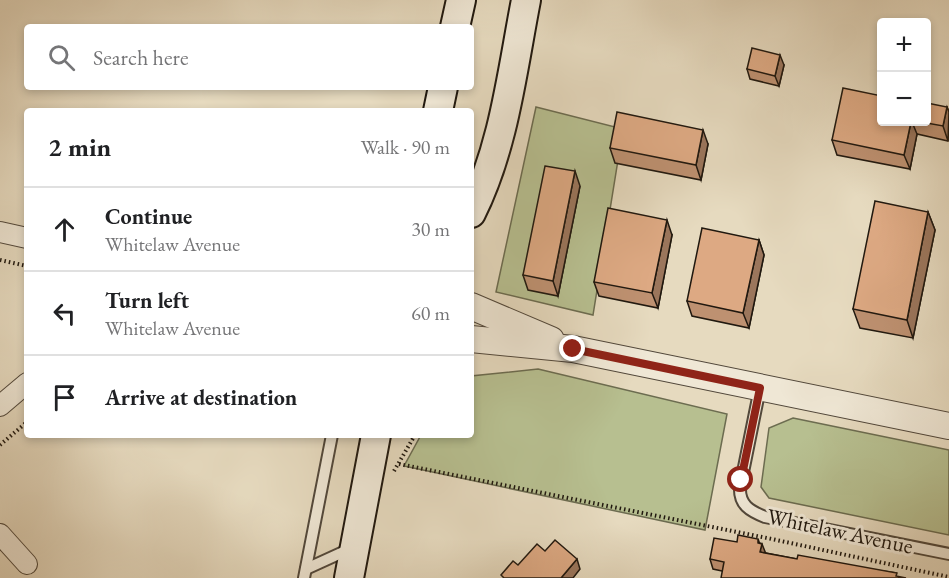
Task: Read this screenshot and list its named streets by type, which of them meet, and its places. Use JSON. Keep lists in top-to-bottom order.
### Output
{
  "streets": {
    "lane": ["Whitelaw Avenue"]
  },
  "page": {
    "map_buttons": ["+", "−"],
    "search": "Search here",
    "heading": ["2 min", "Walk · 90 m"],
    "list": [
      ["Continue", "Whitelaw Avenue", "30 m"],
      ["Turn left", "Whitelaw Avenue", "60 m"],
      "Arrive at destination"
    ]
  }
}
